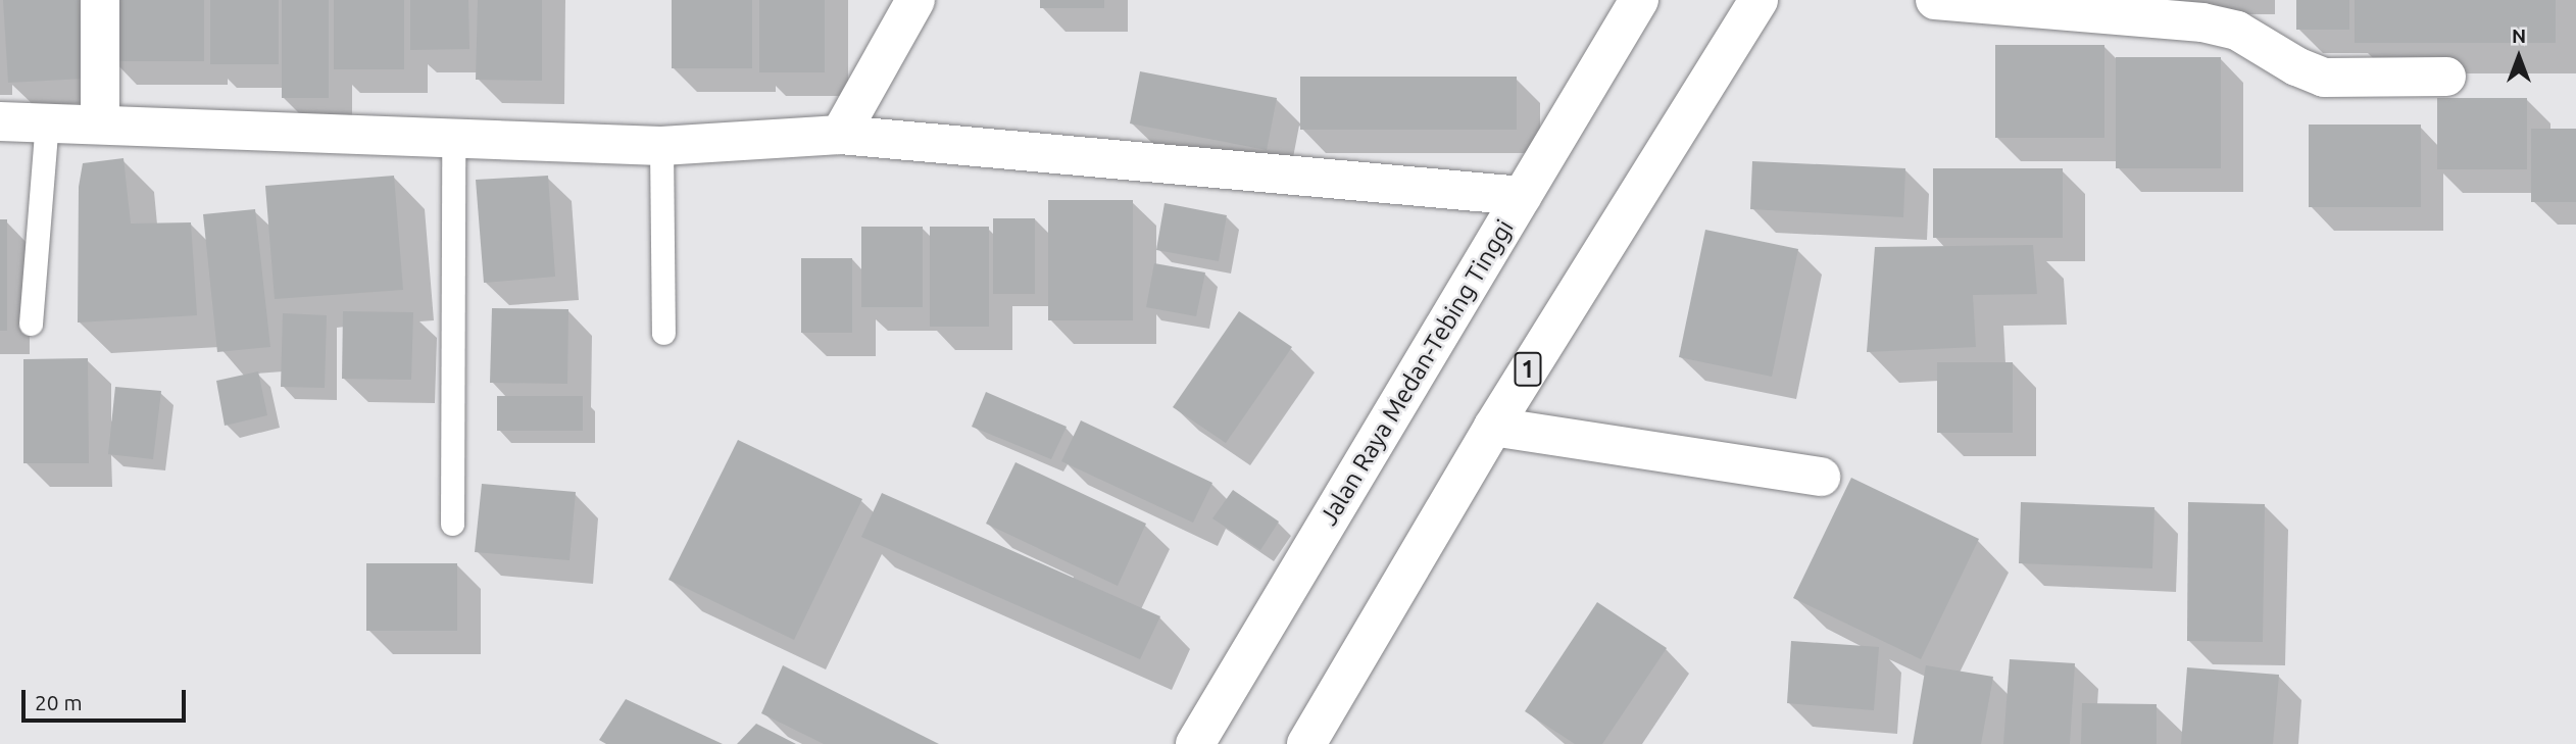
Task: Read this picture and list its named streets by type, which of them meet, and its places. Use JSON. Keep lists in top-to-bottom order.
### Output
{
  "streets": {
    "main road": ["1", "Jalan Raya Medan-Tebing Tinggi"]
  },
  "scale_bar": "20 m",
  "north": "top"
}
